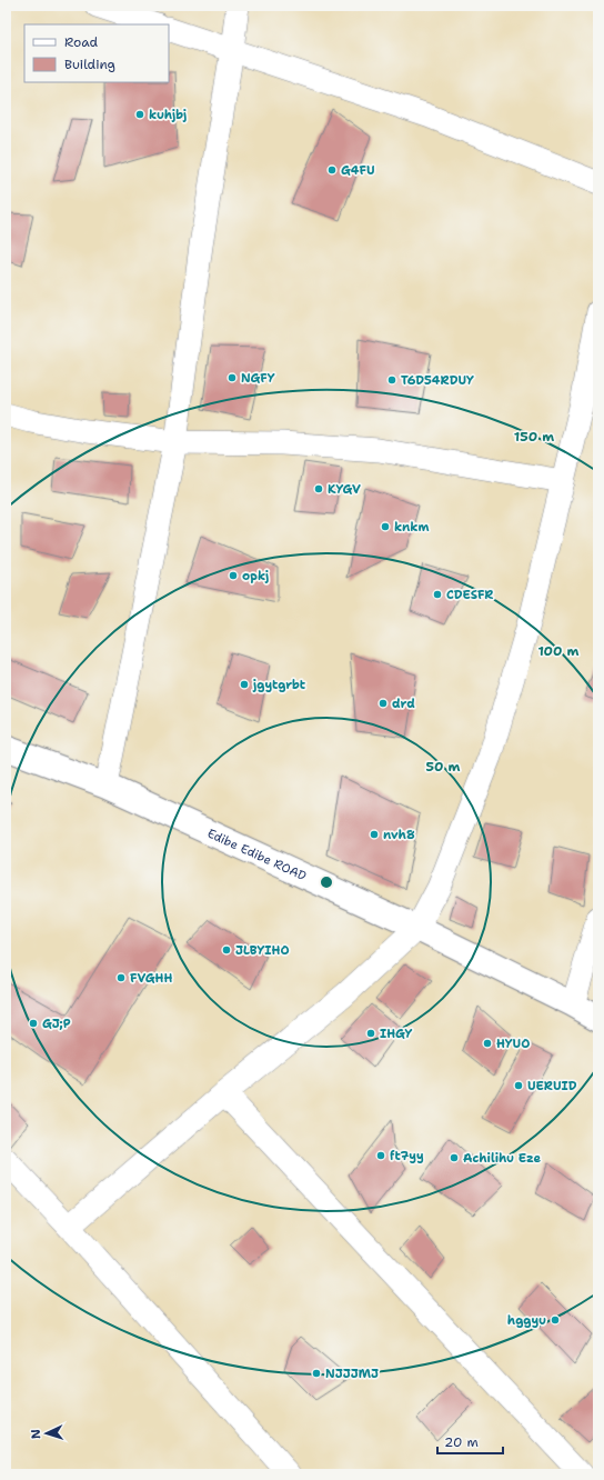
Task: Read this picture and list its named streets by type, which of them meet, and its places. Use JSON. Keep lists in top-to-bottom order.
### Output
{
  "streets": {
    "main road": ["Edibe Edibe ROAD"]
  },
  "places": [
    "kuhjbj",
    "G4FU",
    "NGFY",
    "T6D54RDUY",
    "KYGV",
    "knkm",
    "opkj",
    "CDESFR",
    "jgytgrbt",
    "drd",
    "nvh8",
    "JLBYIHO",
    "FVGHH",
    "GJ;P",
    "IHGY",
    "HYUO",
    "UERUID",
    "ft7yy",
    "Achilihu Eze",
    "hggyu",
    "NJJJMJ"
  ],
  "legend": ["Road", "Building"],
  "scale_bar": "20 m",
  "north": "left",
  "rings": ["150 m", "100 m", "50 m"]
}
